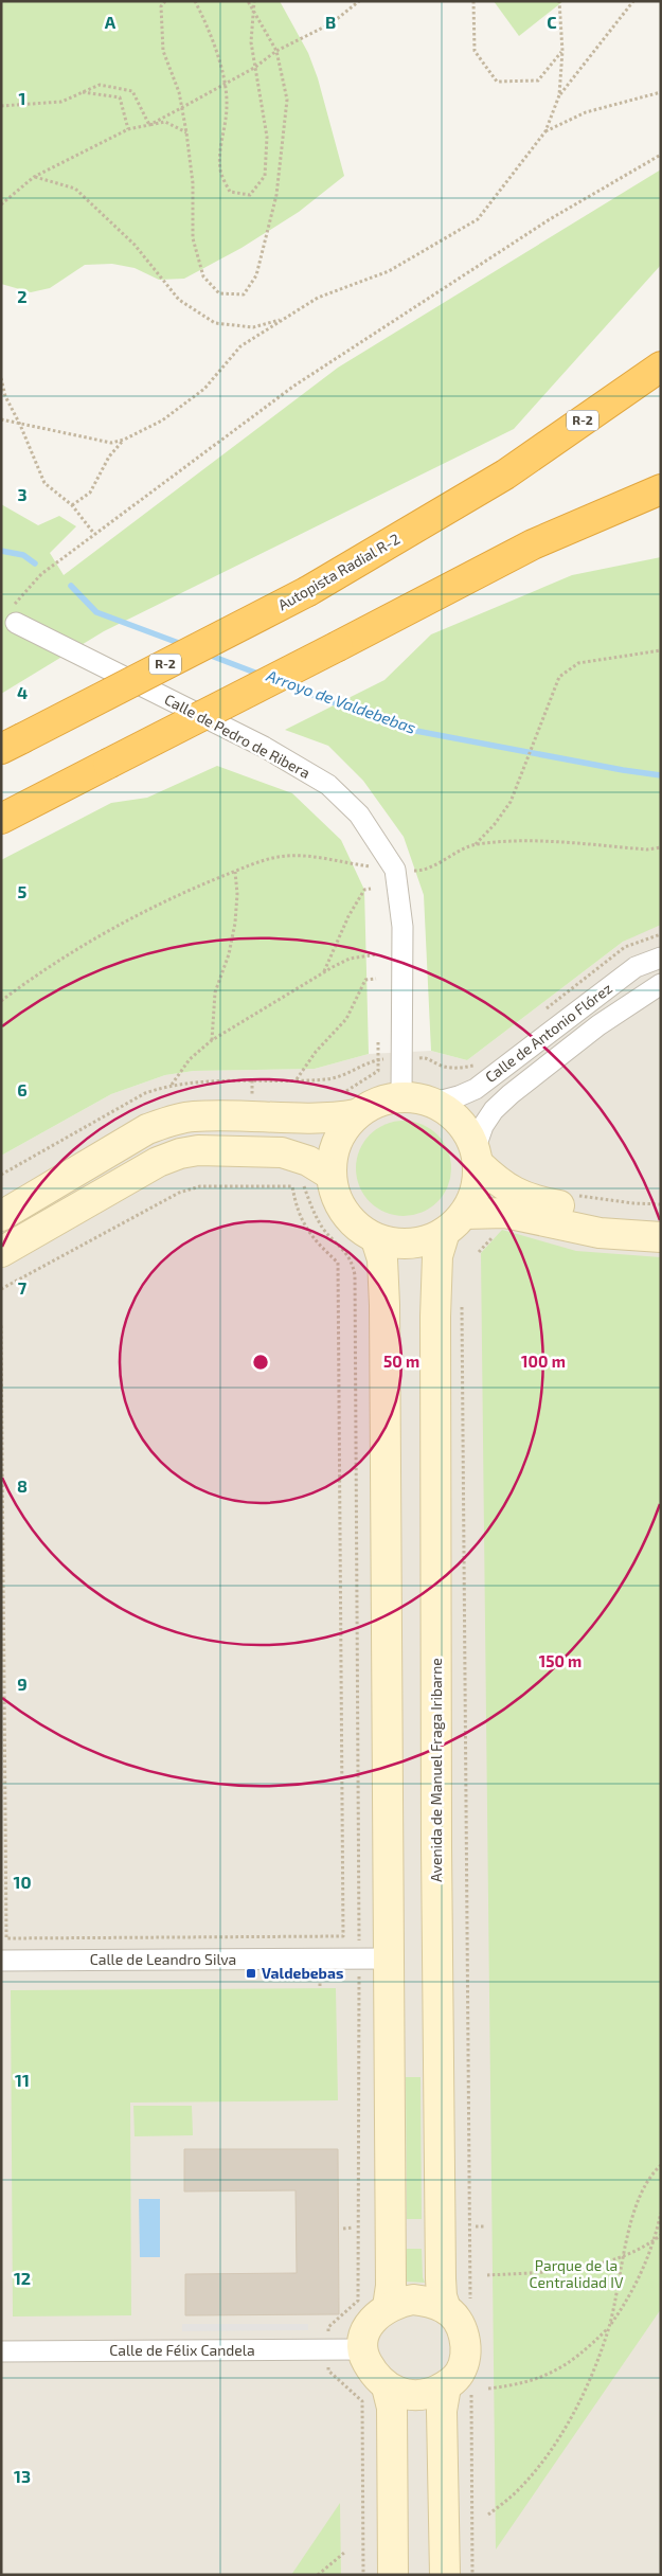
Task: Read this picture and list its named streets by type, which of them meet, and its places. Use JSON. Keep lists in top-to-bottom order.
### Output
{
  "streets": {
    "highway": ["R-2", "Autopista Radial R-2"],
    "street": [
      "Calle de Pedro de Ribera",
      "Calle de Antonio Flórez",
      "Avenida de Manuel Fraga Iribarne",
      "Calle de Leandro Silva",
      "Calle de Félix Candela"
    ]
  },
  "crossings": [
    ["Calle de Pedro de Ribera", "Calle de Antonio Flórez"],
    ["Calle de Pedro de Ribera", "Avenida de Manuel Fraga Iribarne"],
    ["Calle de Antonio Flórez", "Avenida de Manuel Fraga Iribarne"],
    ["Avenida de Manuel Fraga Iribarne", "Calle de Félix Candela"]
  ],
  "water": ["Arroyo de Valdebebas"],
  "parks": ["Parque de la Centralidad IV"],
  "places": {
    "transit": ["Valdebebas"]
  },
  "grid": {
    "columns": ["A", "B", "C"],
    "rows": [
      "1",
      "2",
      "3",
      "4",
      "5",
      "6",
      "7",
      "8",
      "9",
      "10",
      "11",
      "12",
      "13"
    ]
  },
  "rings": ["50 m", "100 m", "150 m"]
}
